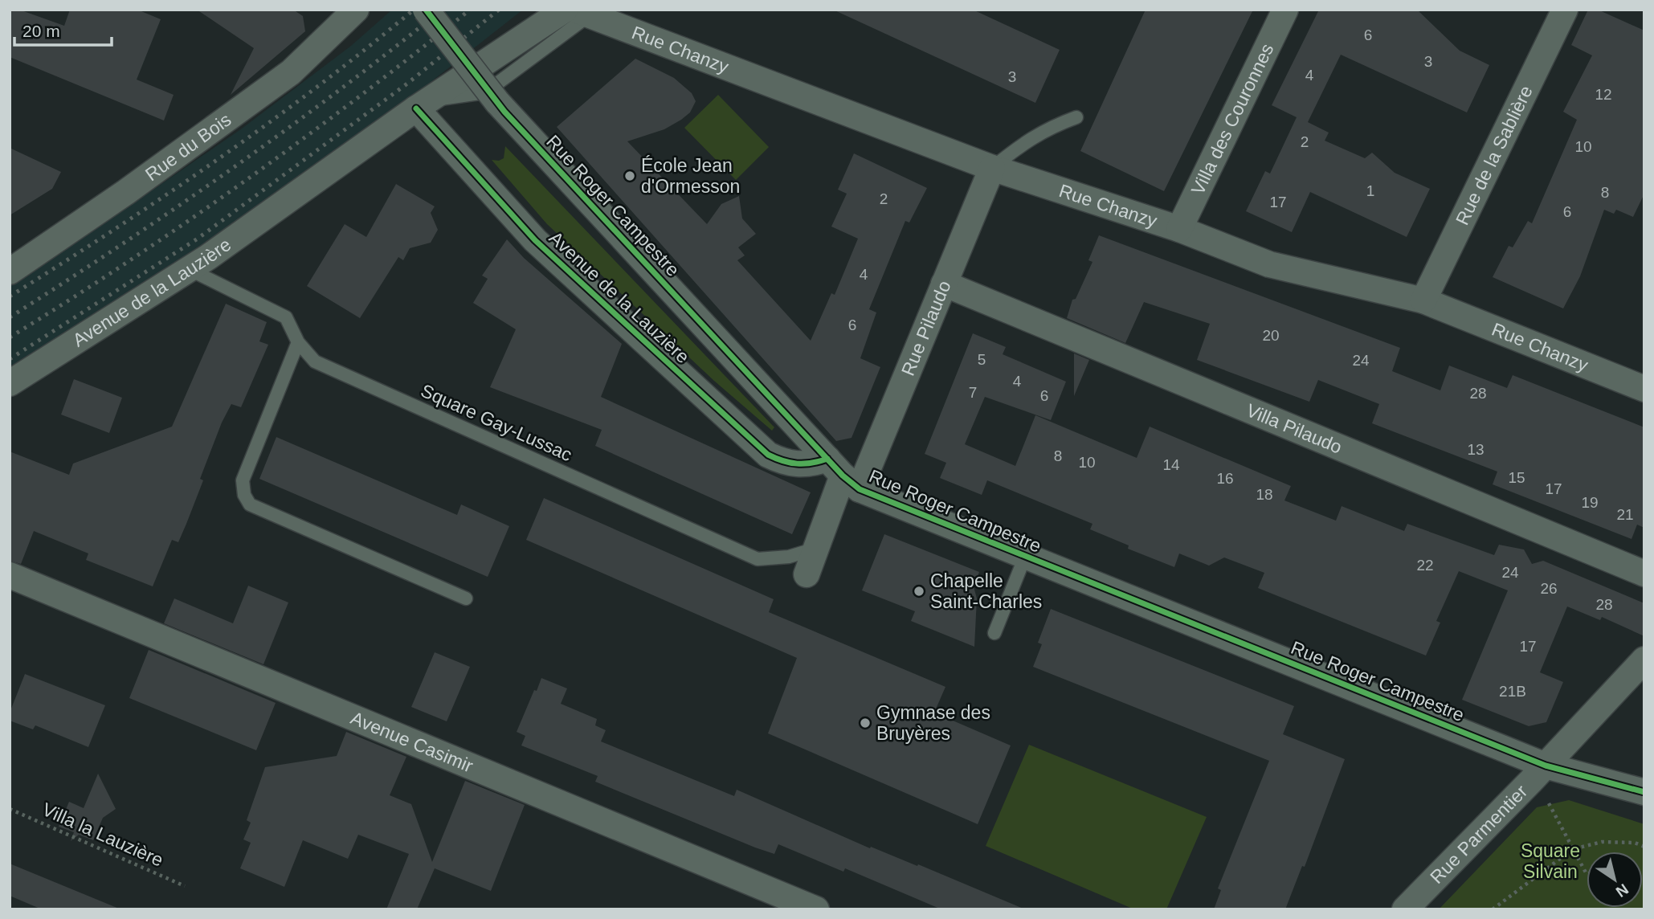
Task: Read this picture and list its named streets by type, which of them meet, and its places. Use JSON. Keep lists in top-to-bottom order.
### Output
{
  "streets": {
    "street": [
      "Rue Chanzy",
      "Villa des Couronnes",
      "Rue du Bois",
      "Rue de la Sablière",
      "Rue Roger Campestre",
      "Avenue de la Lauzière",
      "Rue Pilaudo",
      "Villa Pilaudo",
      "Avenue Casimir",
      "Rue Parmentier"
    ],
    "lane": ["Square Gay-Lussac"],
    "path": ["Villa la Lauzière"]
  },
  "crossings": [
    ["Rue Chanzy", "Villa des Couronnes"],
    ["Rue Chanzy", "Rue de la Sablière"],
    ["Rue Chanzy", "Rue Pilaudo"],
    ["Rue Roger Campestre", "Avenue de la Lauzière"],
    ["Rue Roger Campestre", "Rue Pilaudo"],
    ["Rue Roger Campestre", "Rue Parmentier"],
    ["Avenue de la Lauzière", "Rue Pilaudo"],
    ["Avenue de la Lauzière", "Square Gay-Lussac"],
    ["Rue Pilaudo", "Square Gay-Lussac"],
    ["Rue Pilaudo", "Villa Pilaudo"]
  ],
  "parks": ["Square Silvain"],
  "places": ["École Jean d'Ormesson", "Chapelle Saint-Charles", "Gymnase des Bruyères"],
  "house_numbers": [
    "6",
    "3",
    "4",
    "3",
    "12",
    "2",
    "10",
    "1",
    "8",
    "2",
    "17",
    "6",
    "4",
    "6",
    "20",
    "5",
    "24",
    "4",
    "7",
    "28",
    "6",
    "13",
    "8",
    "10",
    "14",
    "15",
    "16",
    "17",
    "18",
    "19",
    "21",
    "22",
    "24",
    "26",
    "28",
    "17",
    "21B"
  ],
  "scale_bar": "20 m",
  "north": "bottom right"
}
